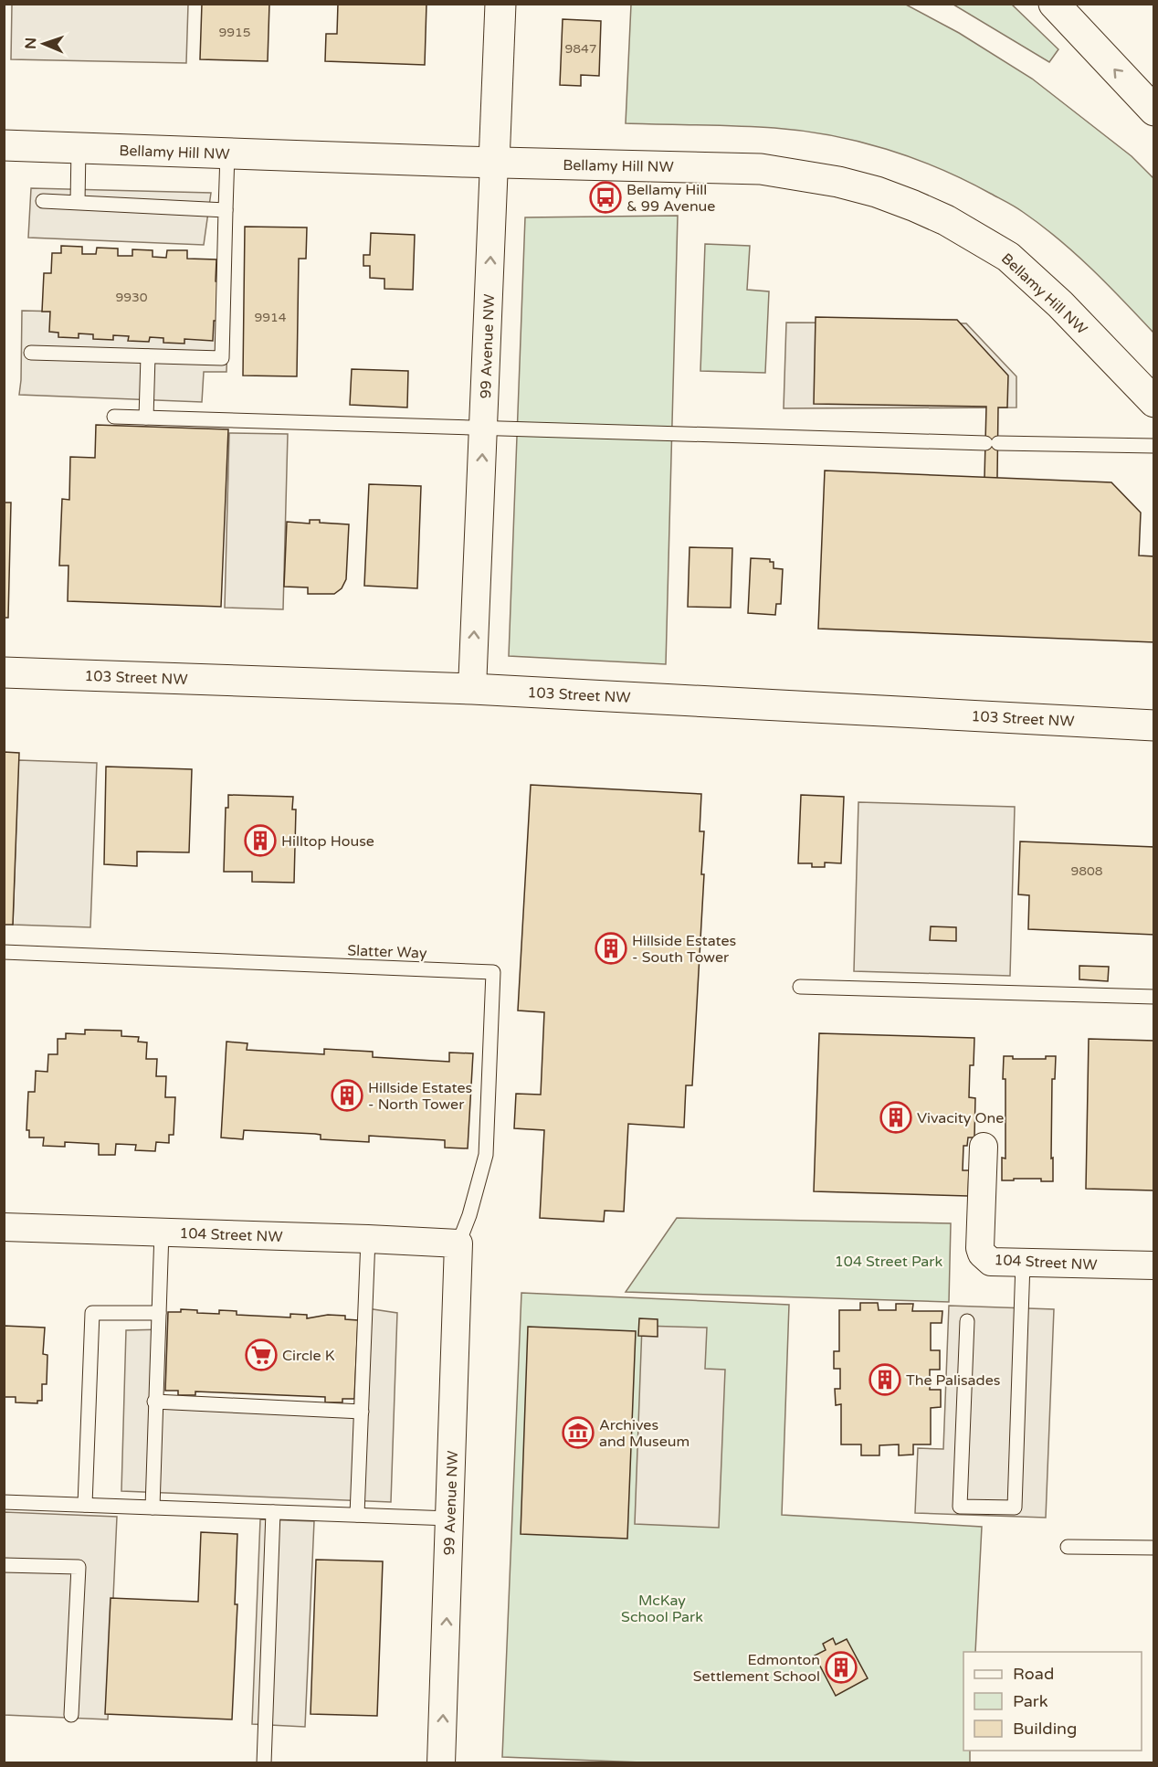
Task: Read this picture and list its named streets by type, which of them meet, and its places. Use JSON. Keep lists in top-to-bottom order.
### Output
{
  "streets": {
    "street": [
      "Bellamy Hill NW",
      "99 Avenue NW",
      "103 Street NW",
      "104 Street NW"
    ],
    "lane": ["Slatter Way"]
  },
  "crossings": [
    ["Bellamy Hill NW", "99 Avenue NW"],
    ["99 Avenue NW", "103 Street NW"],
    ["99 Avenue NW", "Slatter Way"],
    ["99 Avenue NW", "104 Street NW"],
    ["Slatter Way", "104 Street NW"]
  ],
  "one_way": ["99 Avenue NW"],
  "parks": ["104 Street Park", "McKay School Park"],
  "places": {
    "bus stop": ["Bellamy Hill & 99 Avenue"],
    "building": [
      "Hilltop House",
      "Hillside Estates - South Tower",
      "Hillside Estates - North Tower",
      "Vivacity One",
      "The Palisades",
      "Edmonton Settlement School"
    ],
    "supermarket": ["Circle K"],
    "museum": ["Archives and Museum"]
  },
  "house_numbers": [
    "9915",
    "9847",
    "9930",
    "9914",
    "9808"
  ],
  "legend": ["Road", "Park", "Building"],
  "north": "left"
}
